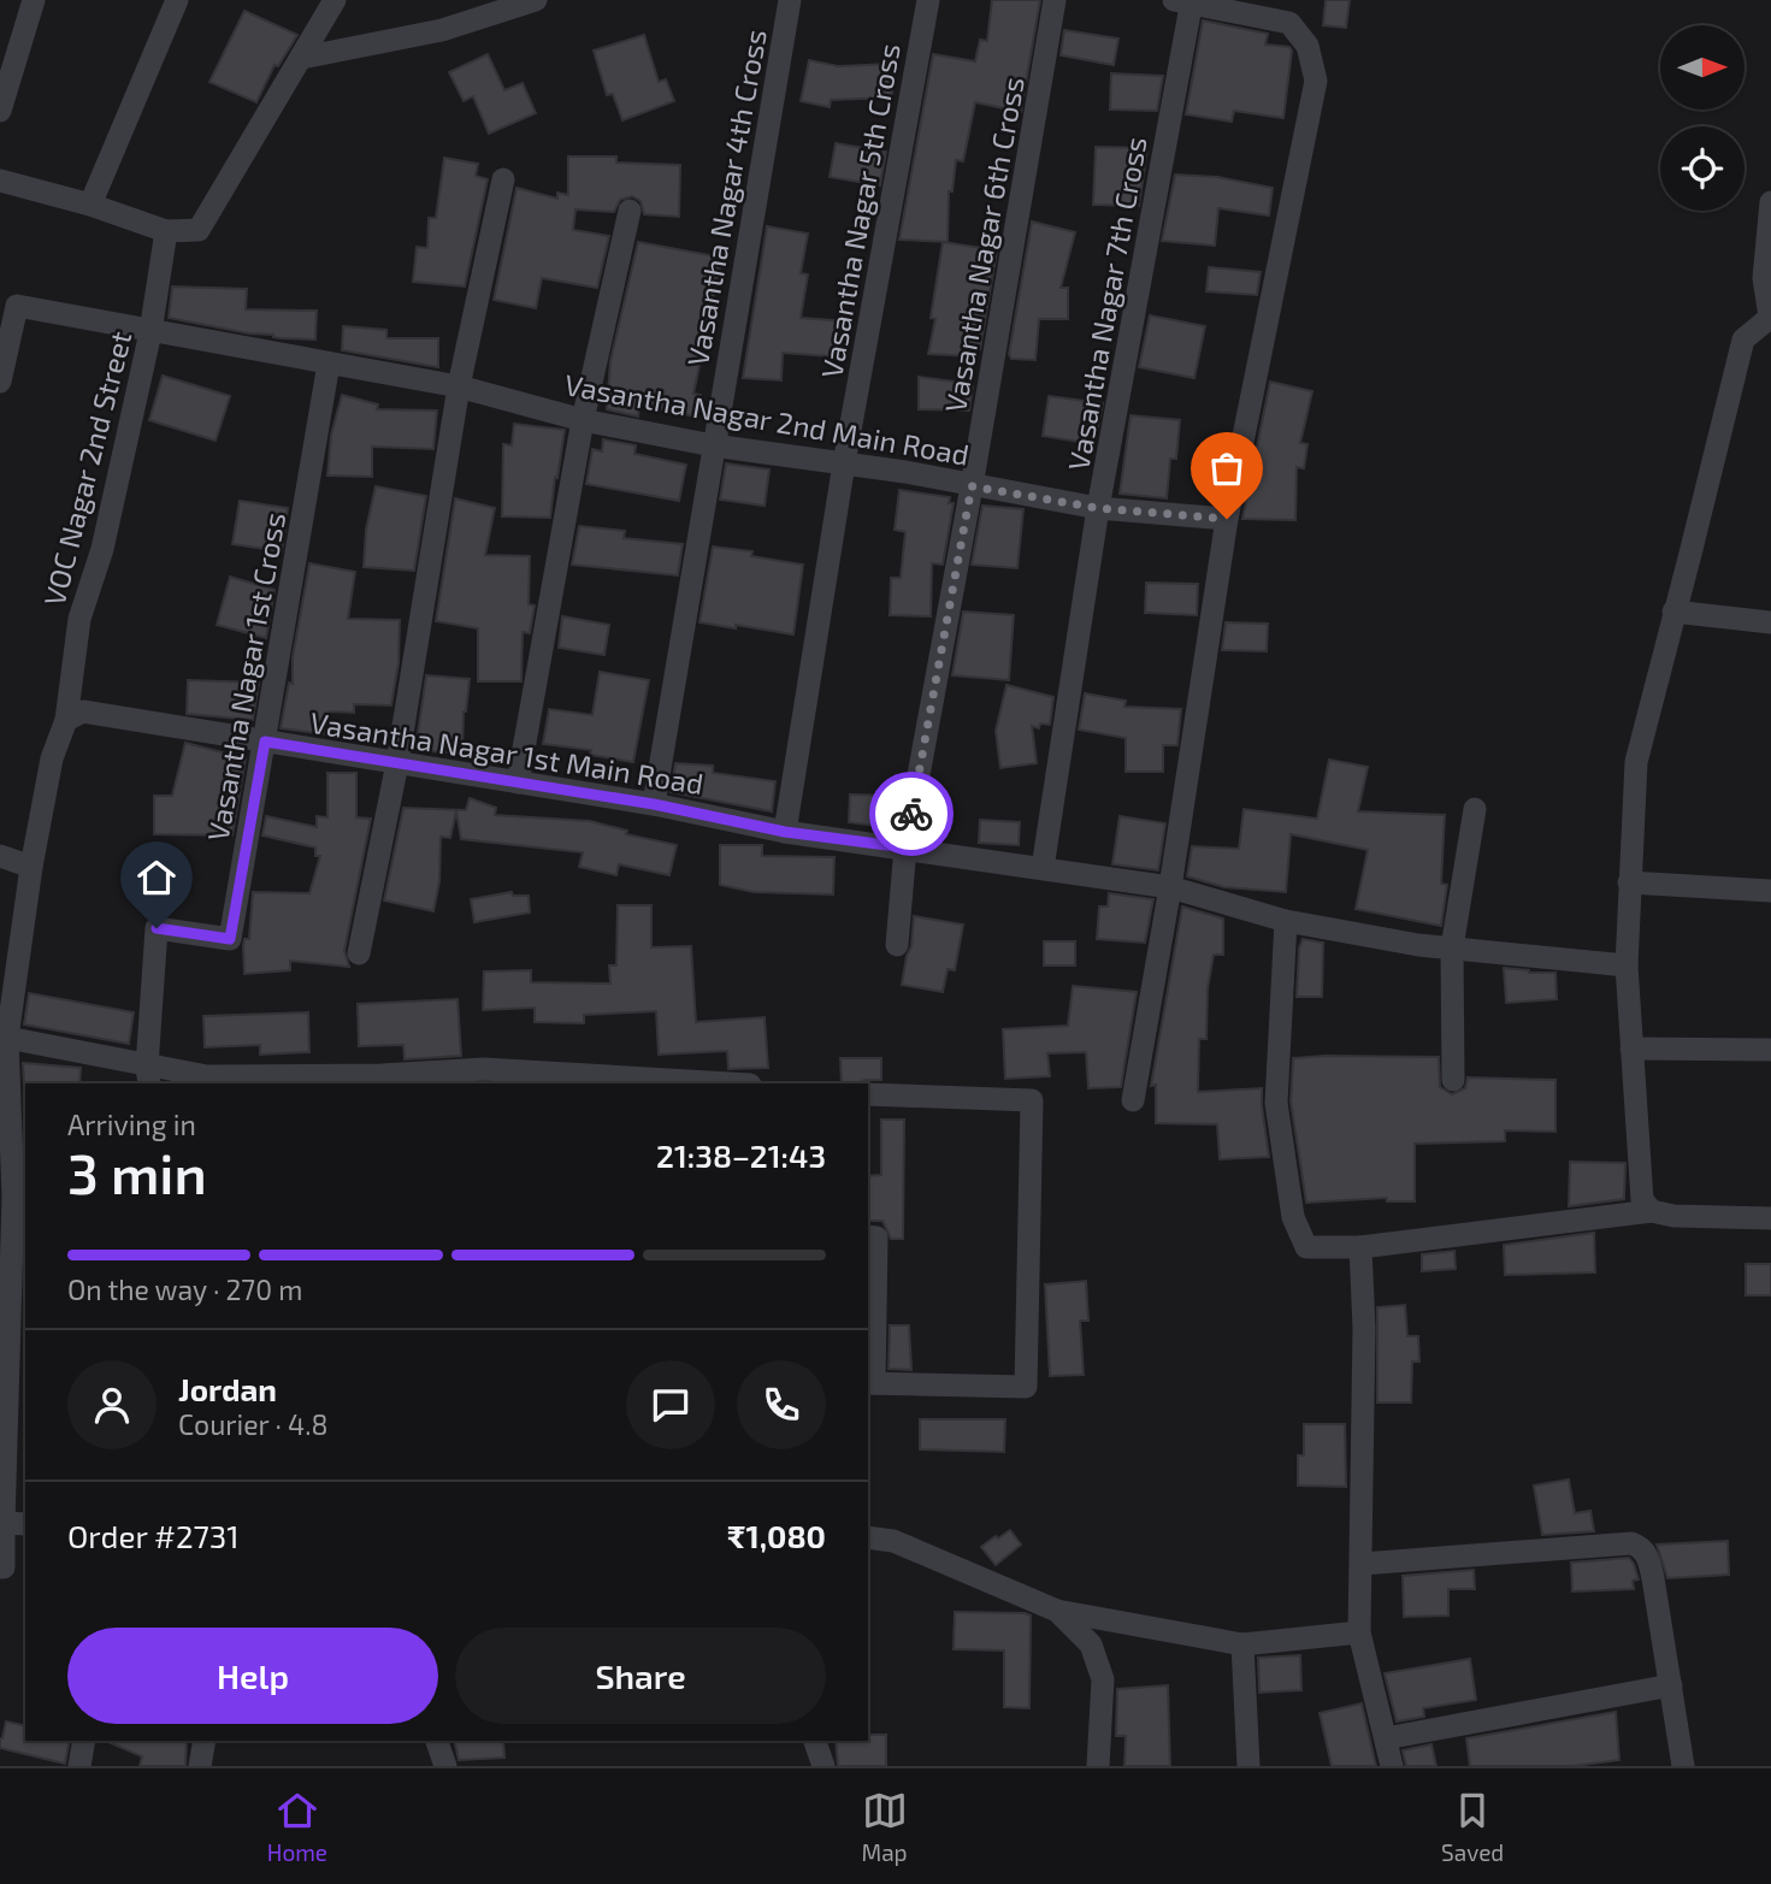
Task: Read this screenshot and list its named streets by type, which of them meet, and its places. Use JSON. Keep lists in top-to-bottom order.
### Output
{
  "streets": {
    "street": [
      "Vasantha Nagar 4th Cross",
      "Vasantha Nagar 5th Cross",
      "Vasantha Nagar 6th Cross",
      "Vasantha Nagar 7th Cross",
      "Vasantha Nagar 2nd Main Road",
      "VOC Nagar 2nd Street",
      "Vasantha Nagar 1st Cross",
      "Vasantha Nagar 1st Main Road"
    ]
  },
  "crossings": [
    ["Vasantha Nagar 4th Cross", "Vasantha Nagar 2nd Main Road"],
    ["Vasantha Nagar 4th Cross", "Vasantha Nagar 1st Main Road"],
    ["Vasantha Nagar 5th Cross", "Vasantha Nagar 2nd Main Road"],
    ["Vasantha Nagar 5th Cross", "Vasantha Nagar 1st Main Road"],
    ["Vasantha Nagar 6th Cross", "Vasantha Nagar 2nd Main Road"],
    ["Vasantha Nagar 6th Cross", "Vasantha Nagar 1st Main Road"],
    ["Vasantha Nagar 7th Cross", "Vasantha Nagar 2nd Main Road"],
    ["Vasantha Nagar 7th Cross", "Vasantha Nagar 1st Main Road"],
    ["Vasantha Nagar 2nd Main Road", "VOC Nagar 2nd Street"],
    ["Vasantha Nagar 2nd Main Road", "Vasantha Nagar 1st Cross"],
    ["VOC Nagar 2nd Street", "Vasantha Nagar 1st Main Road"],
    ["Vasantha Nagar 1st Cross", "Vasantha Nagar 1st Main Road"]
  ],
  "north": "right",
  "page": {
    "heading": ["3 min", "Arriving in", "21:38–21:43"],
    "panel": [
      "Jordan",
      "Courier · 4.8",
      "Order #2731",
      "₹1,080"
    ],
    "bar": "On the way · 270 m",
    "buttons": ["Help", "Share"],
    "tabs": ["Home", "Map", "Saved"]
  }
}
